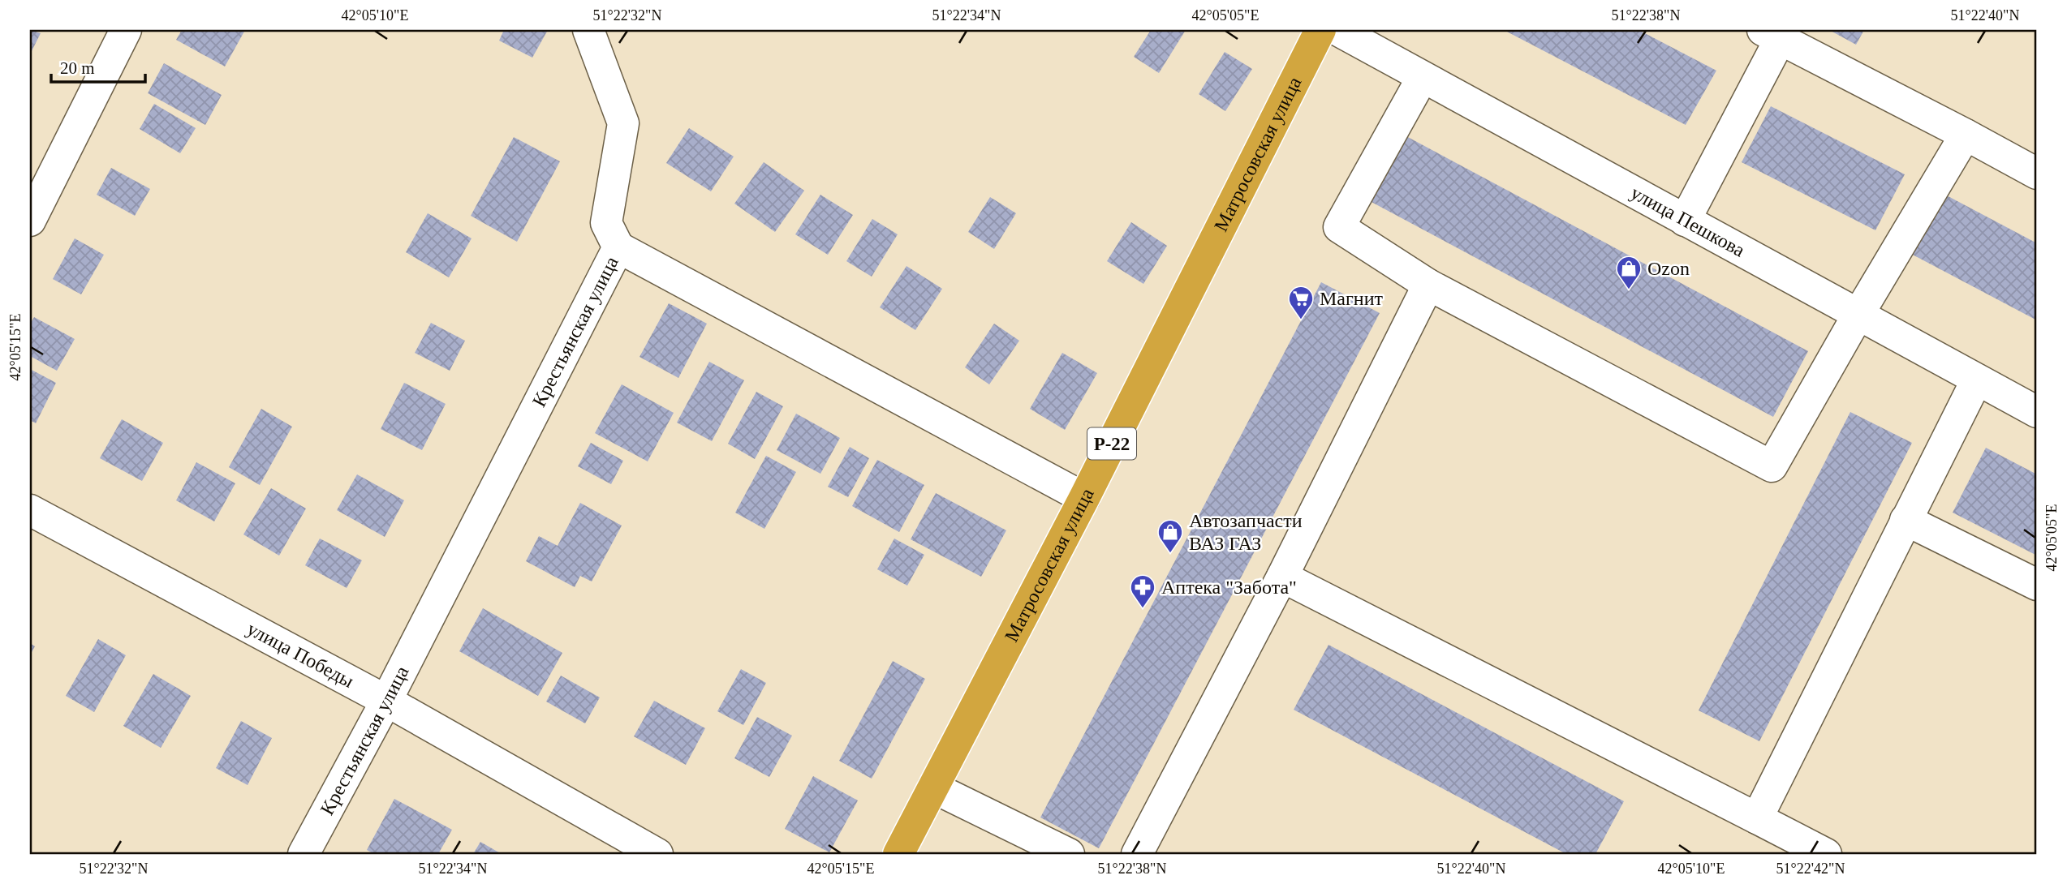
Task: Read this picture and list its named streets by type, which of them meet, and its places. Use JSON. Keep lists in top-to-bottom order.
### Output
{
  "streets": {
    "highway": ["Матросовская улица", "Р-22"],
    "street": ["улица Пешкова", "Крестьянская улица", "улица Победы"]
  },
  "crossings": [
    ["Матросовская улица", "Крестьянская улица"],
    ["Крестьянская улица", "улица Победы"]
  ],
  "places": {
    "shop": ["Ozon", "Автозапчасти ВАЗ ГАЗ"],
    "supermarket": ["Магнит"],
    "pharmacy": ["Аптека \"Забота\""]
  },
  "scale_bar": "20 m",
  "coordinates": [
    "42°05'10\"E",
    "51°22'32\"N",
    "51°22'34\"N",
    "42°05'05\"E",
    "51°22'38\"N",
    "51°22'40\"N",
    "42°05'15\"E",
    "51°22'42\"N"
  ]
}
